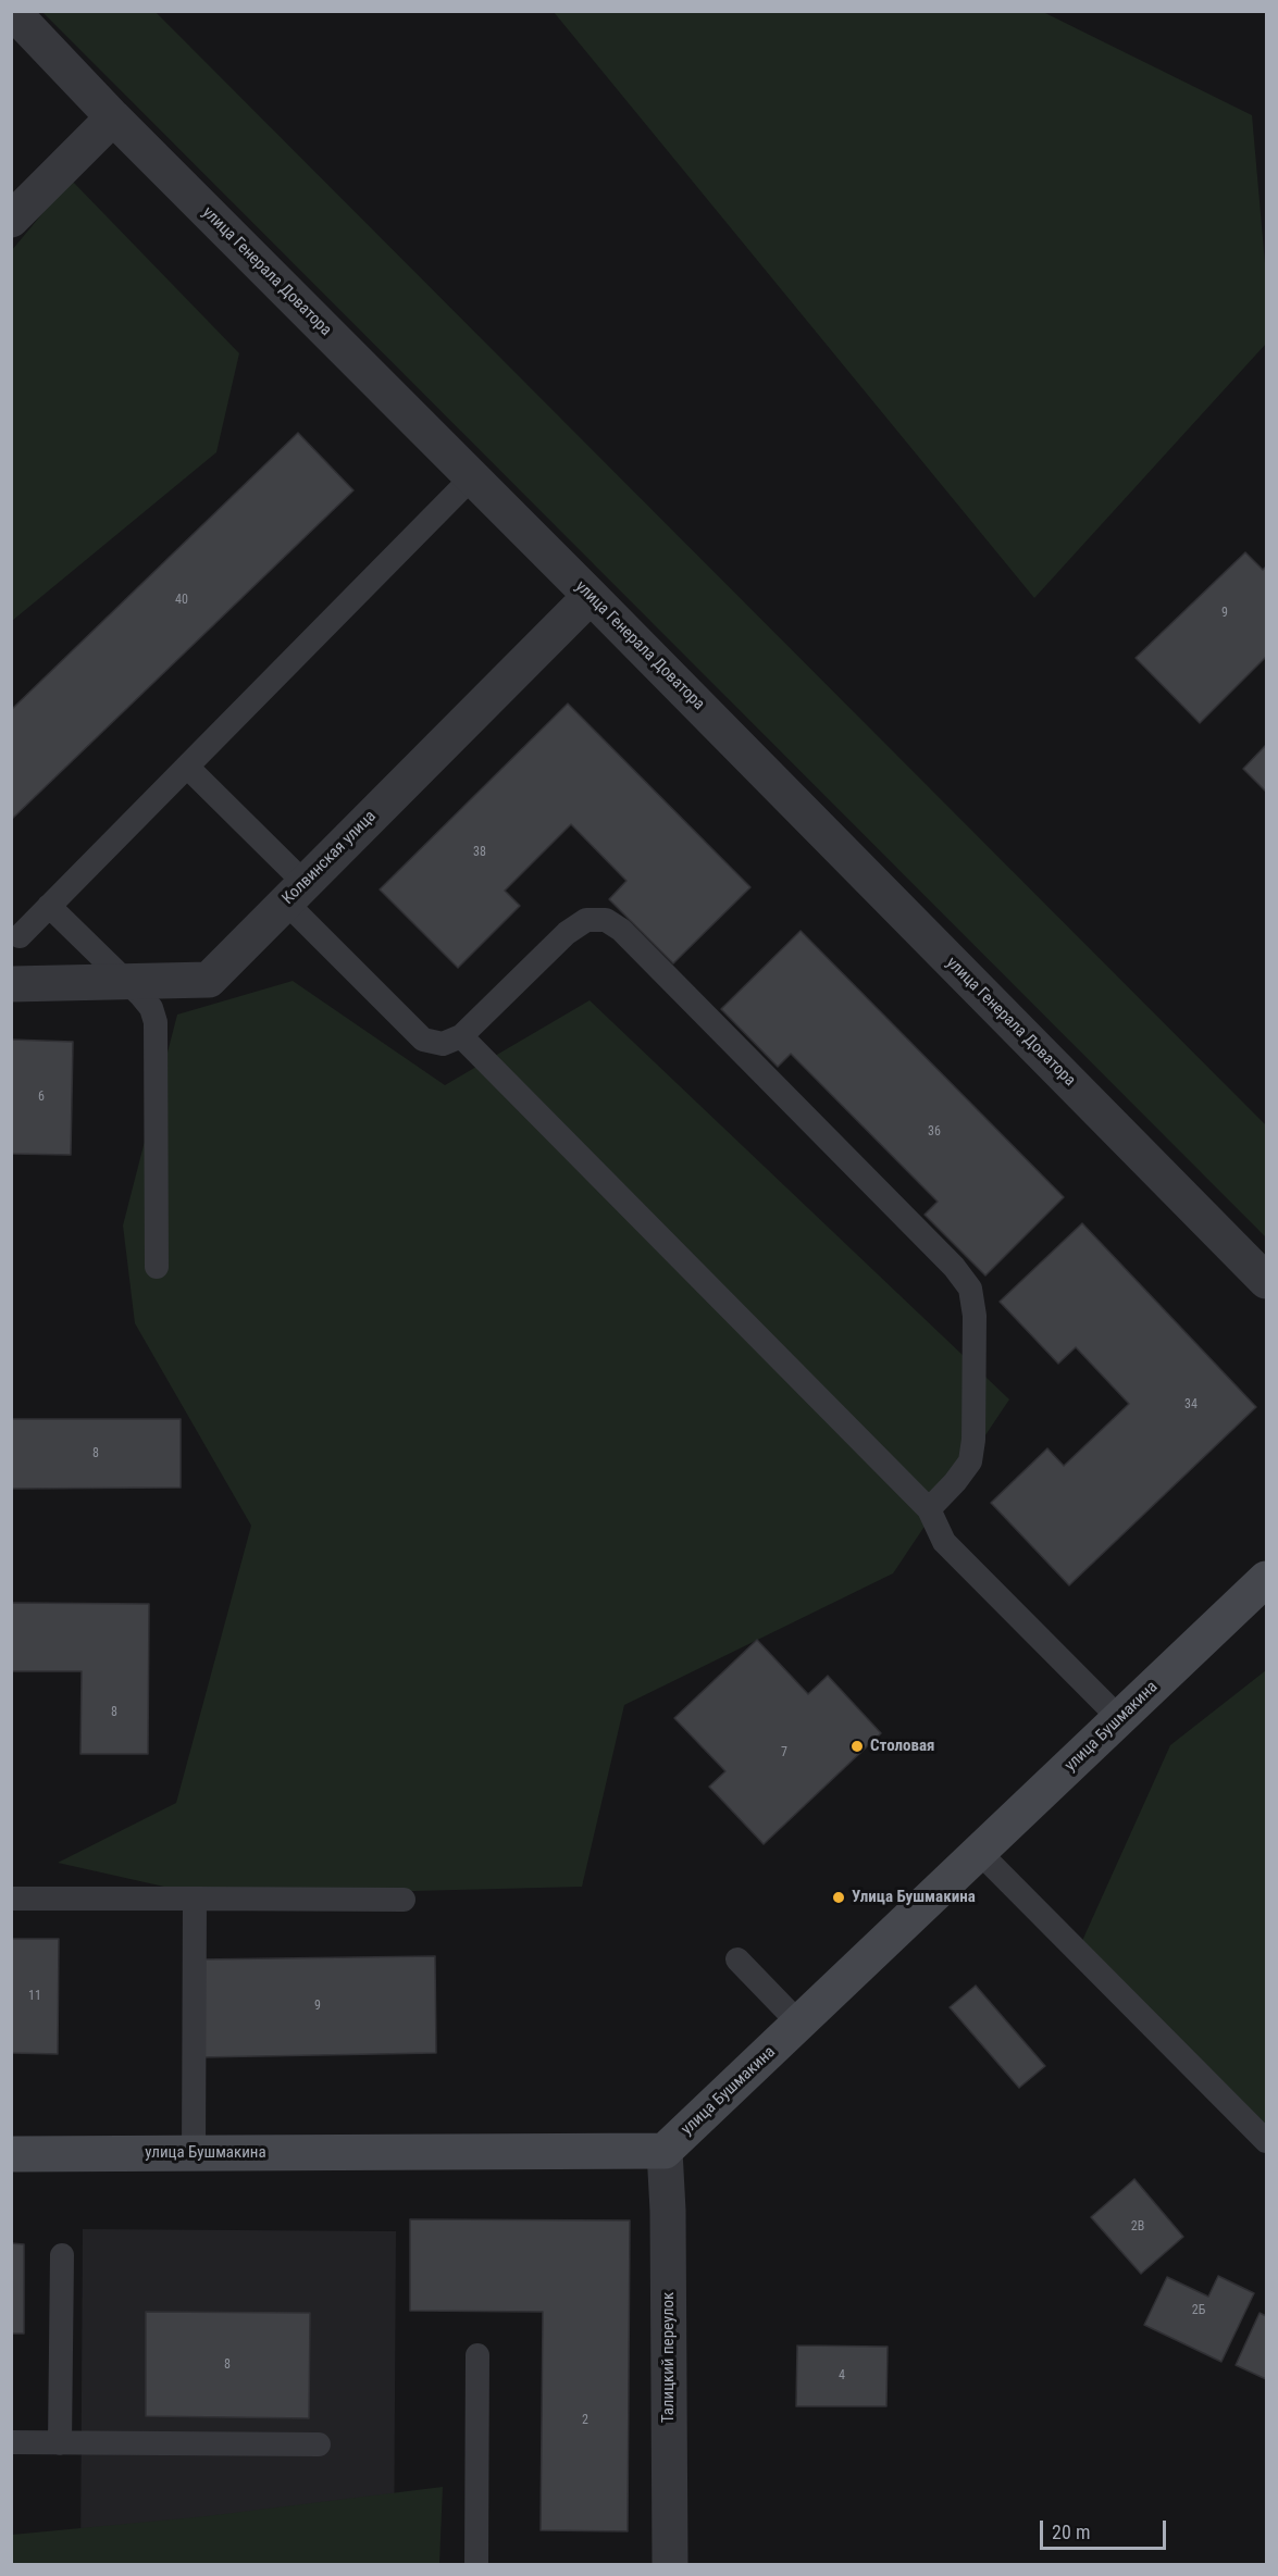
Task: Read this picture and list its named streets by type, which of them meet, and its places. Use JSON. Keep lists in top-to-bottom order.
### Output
{
  "streets": {
    "street": [
      "улица Генерала Доватора",
      "Колвинская улица",
      "улица Бушмакина",
      "Талицкий переулок"
    ]
  },
  "crossings": [
    ["улица Генерала Доватора", "Колвинская улица"],
    ["улица Бушмакина", "Талицкий переулок"]
  ],
  "places": ["Столовая", "Улица Бушмакина"],
  "house_numbers": [
    "40",
    "9",
    "38",
    "6",
    "36",
    "34",
    "8",
    "8",
    "7",
    "11",
    "9",
    "2В",
    "2Б",
    "8",
    "4",
    "2"
  ],
  "scale_bar": "20 m"
}
